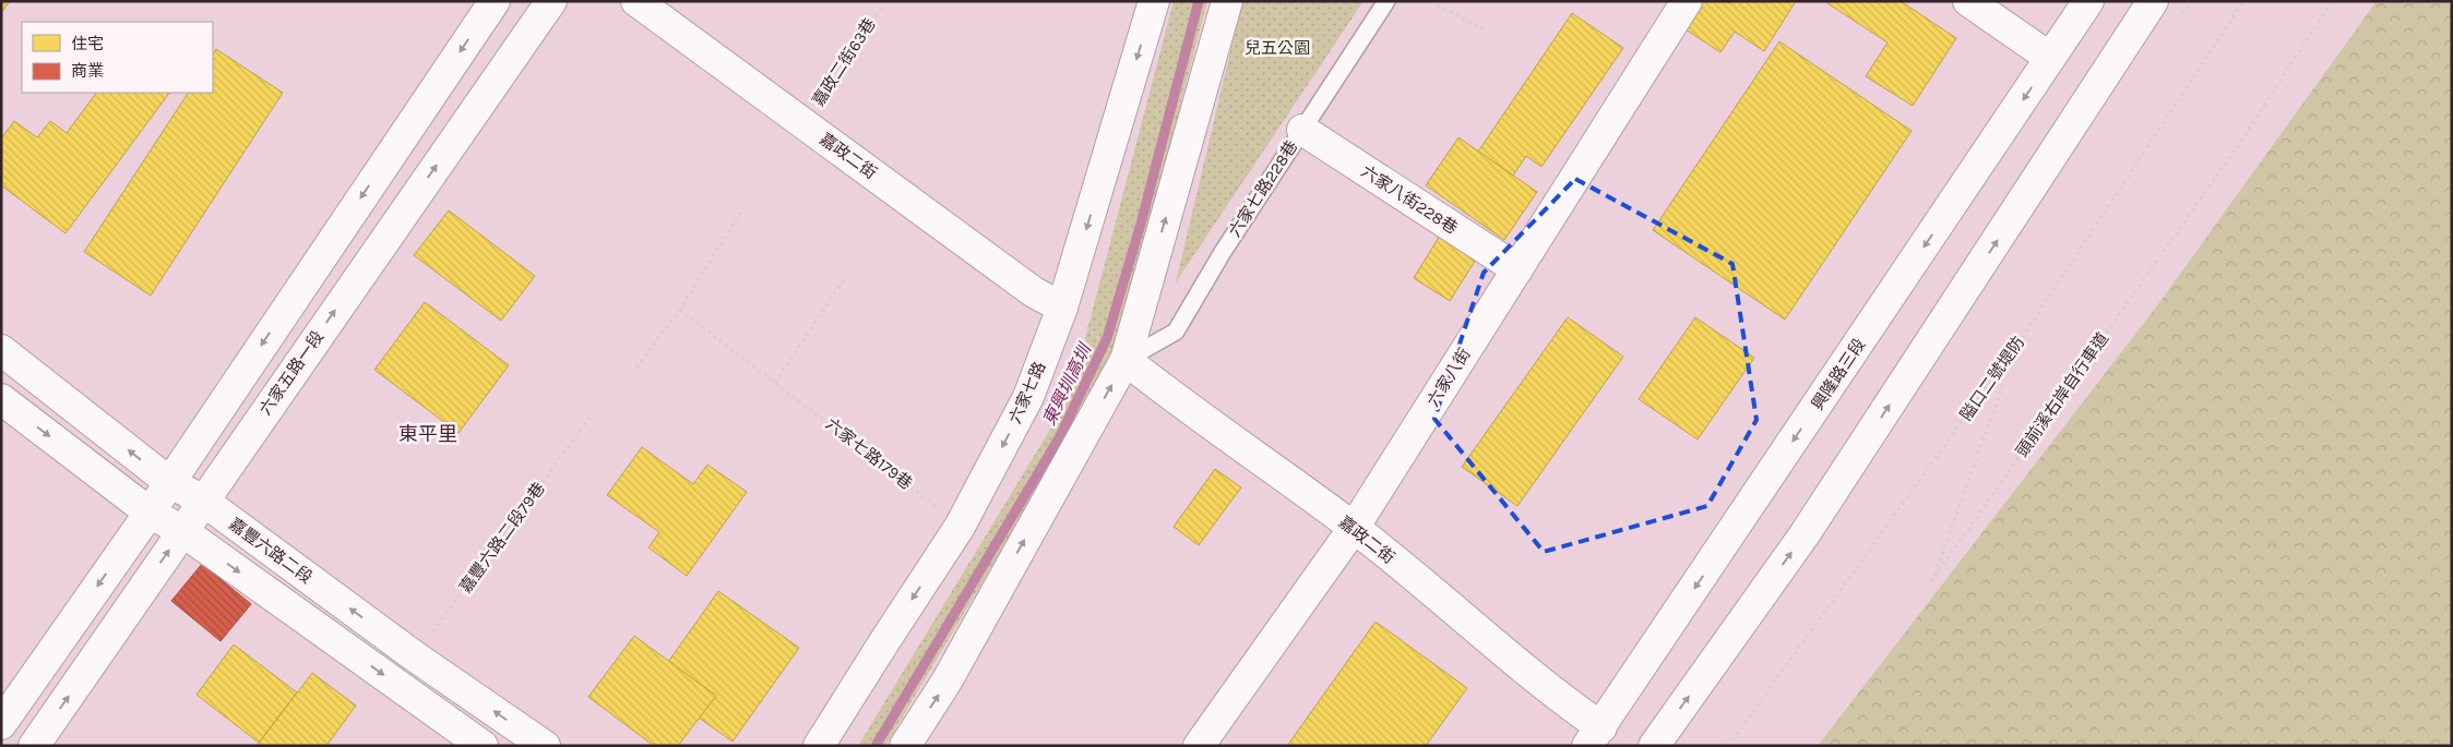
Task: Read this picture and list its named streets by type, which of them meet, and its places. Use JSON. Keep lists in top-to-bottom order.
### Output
{
  "streets": {
    "street": [
      "嘉政二街",
      "六家八街228巷",
      "六家五路一段",
      "興隆路三段",
      "六家八街",
      "六家七路",
      "嘉豐六路二段"
    ],
    "lane": ["六家七路228巷"],
    "path": [
      "嘉政二街63巷",
      "隘口二號堤防",
      "頭前溪右岸自行車道",
      "六家七路179巷",
      "嘉豐六路二段79巷"
    ]
  },
  "crossings": [
    ["嘉政二街63巷", "嘉政二街"],
    ["嘉政二街", "六家七路228巷"],
    ["嘉政二街", "興隆路三段"],
    ["嘉政二街", "六家八街"],
    ["嘉政二街", "六家七路"],
    ["六家七路228巷", "六家八街228巷"],
    ["六家八街228巷", "六家八街"],
    ["六家五路一段", "嘉豐六路二段"],
    ["隘口二號堤防", "頭前溪右岸自行車道"],
    ["六家七路", "六家七路179巷"],
    ["嘉豐六路二段79巷", "嘉豐六路二段"]
  ],
  "districts": ["東平里"],
  "water": ["東興圳高圳"],
  "parks": ["兒五公園"],
  "legend": ["住宅", "商業"]
}
